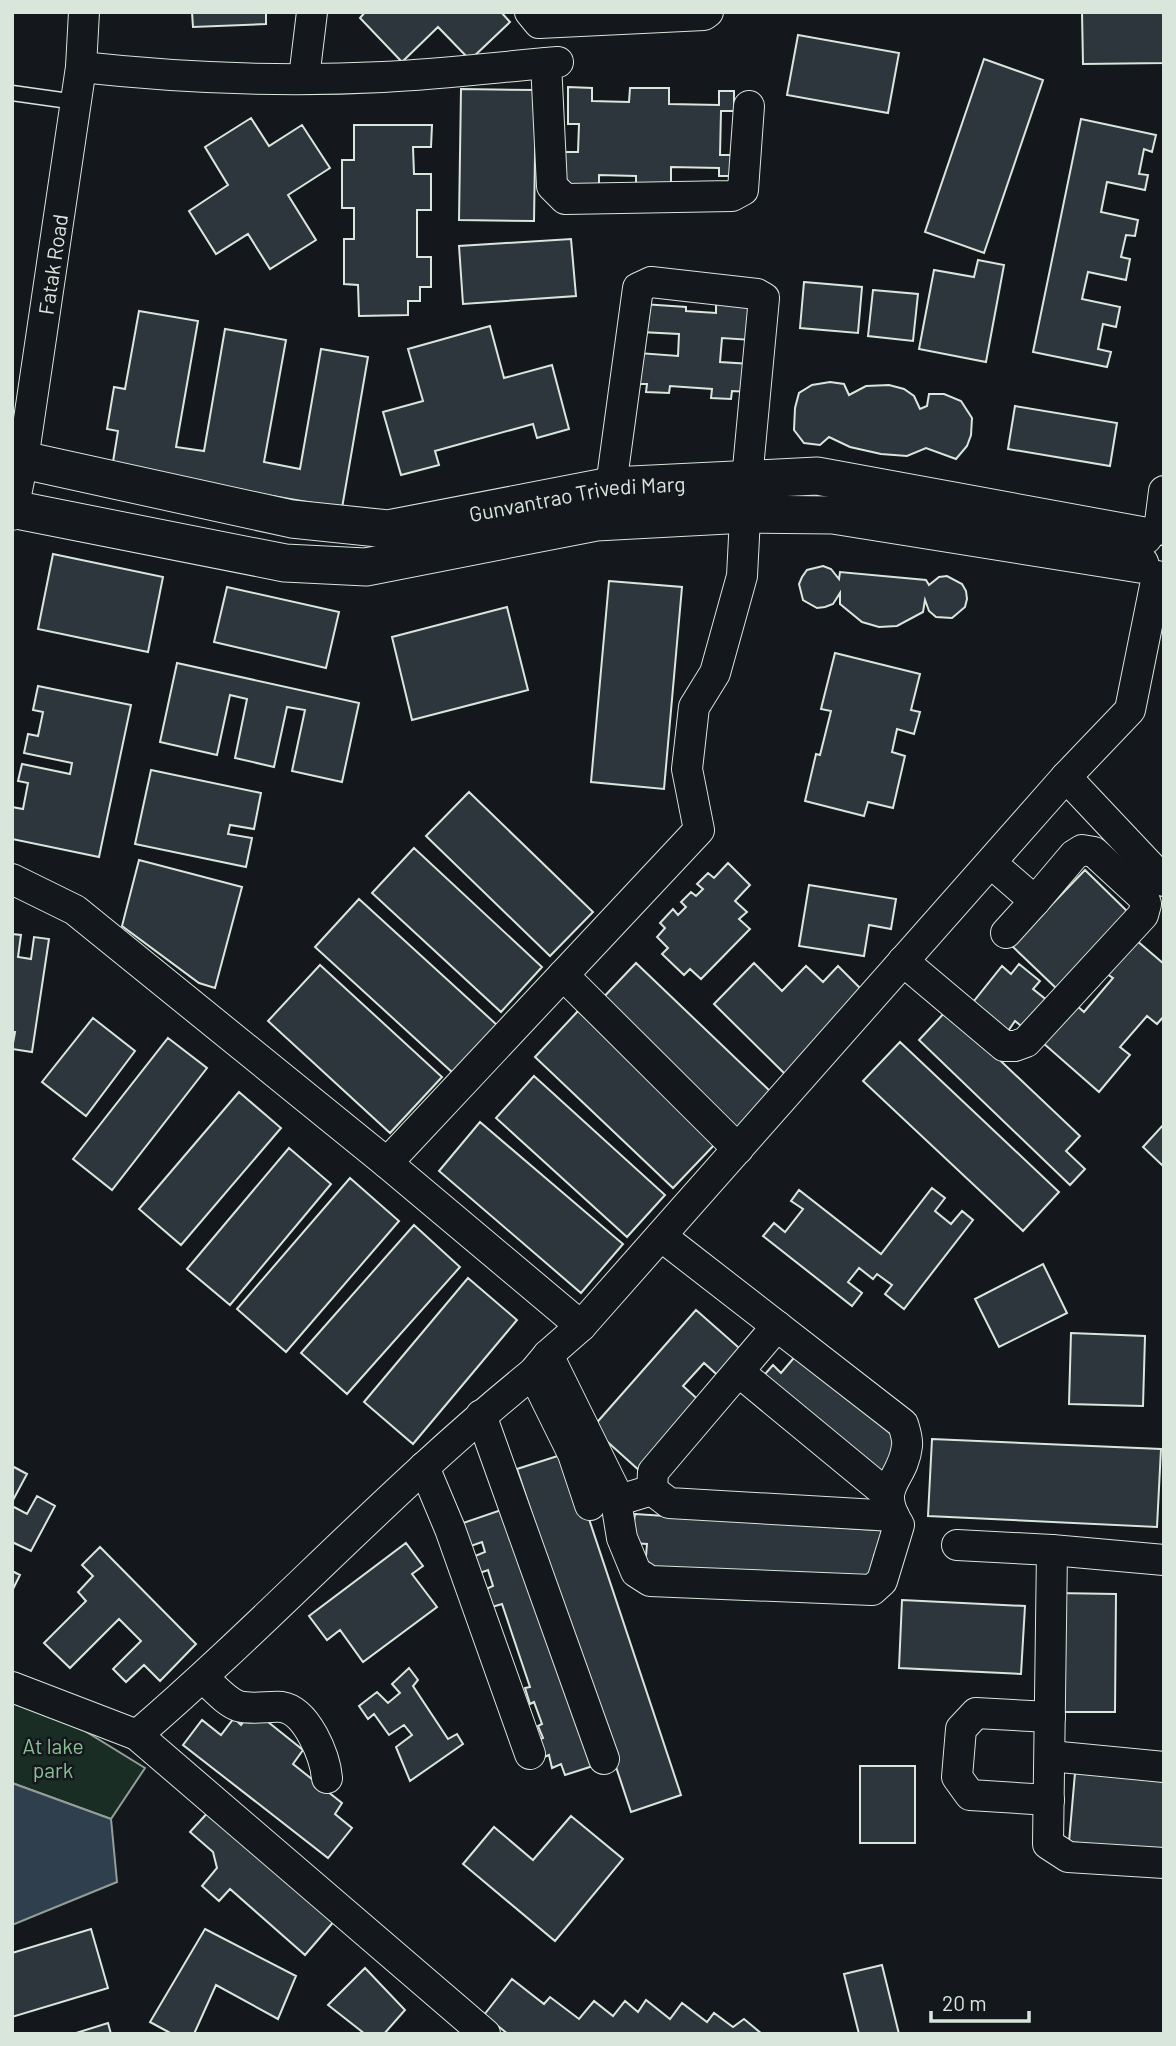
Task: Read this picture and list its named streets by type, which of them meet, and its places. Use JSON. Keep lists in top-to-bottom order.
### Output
{
  "streets": {
    "street": ["Fatak Road", "Gunvantrao Trivedi Marg"]
  },
  "crossings": [
    ["Fatak Road", "Gunvantrao Trivedi Marg"]
  ],
  "parks": ["At lake park"],
  "scale_bar": "20 m"
}
